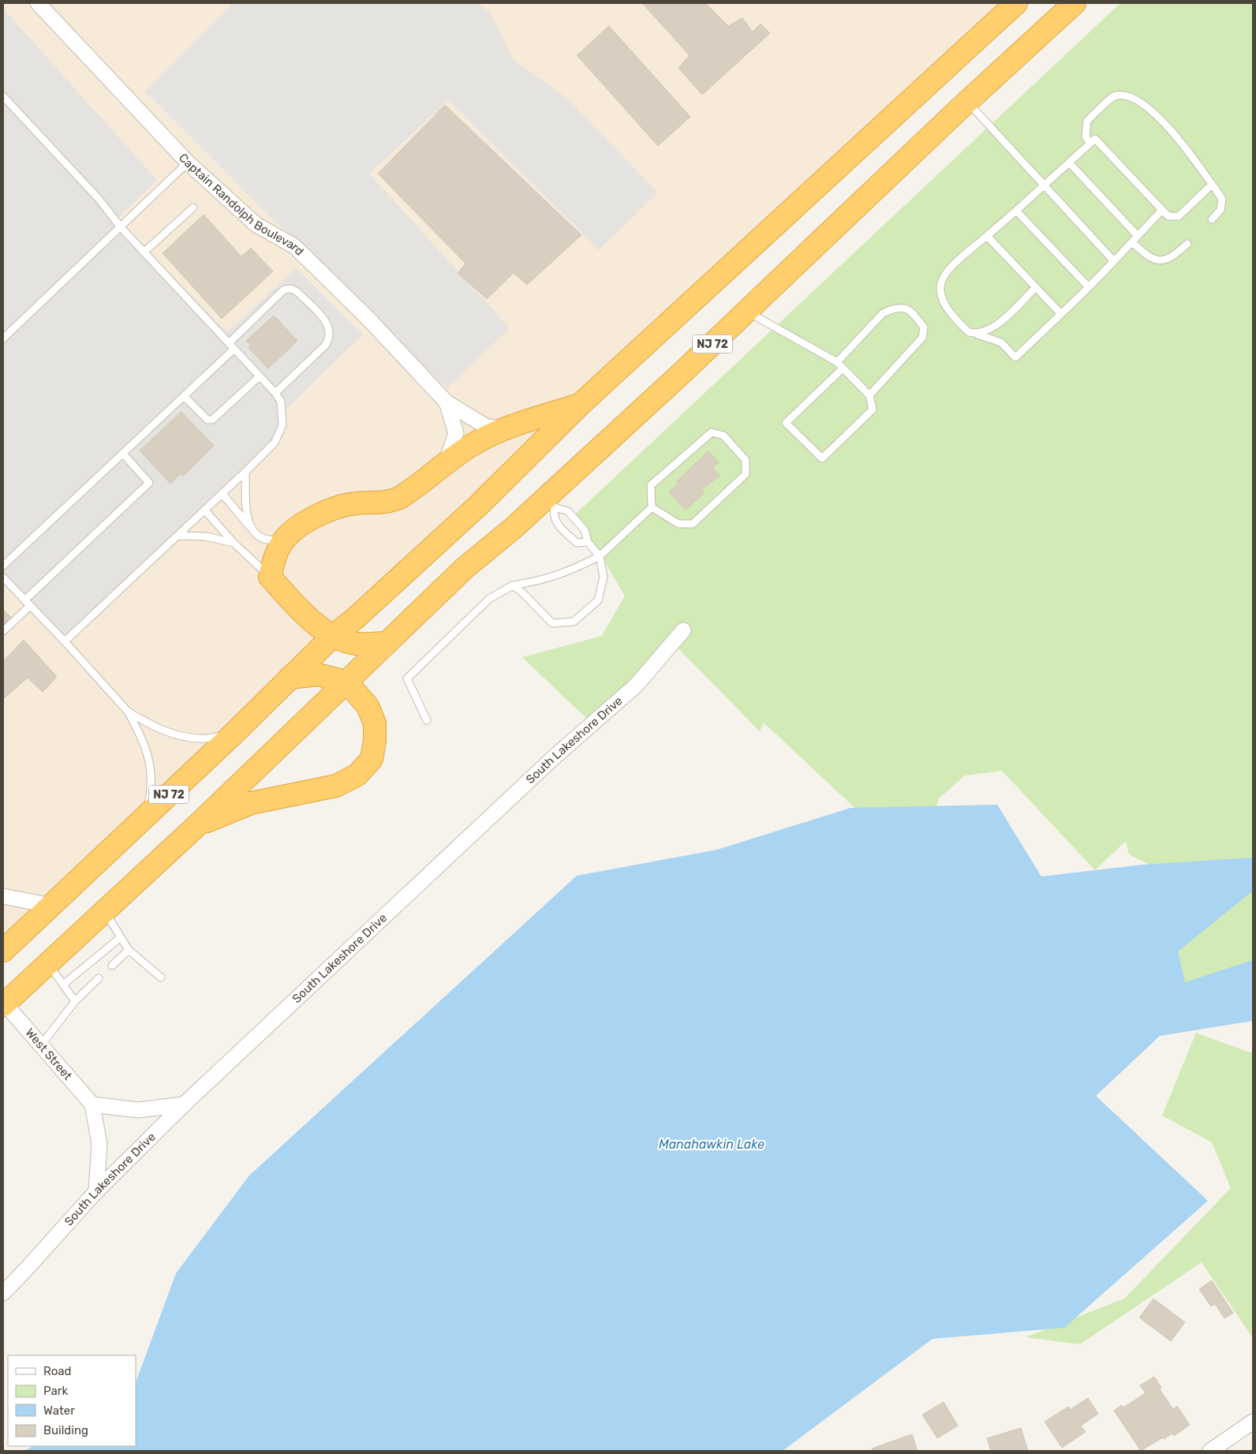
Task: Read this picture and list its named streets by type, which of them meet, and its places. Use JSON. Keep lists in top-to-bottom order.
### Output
{
  "streets": {
    "highway": ["NJ 72"],
    "street": ["Captain Randolph Boulevard", "South Lakeshore Drive", "West Street"]
  },
  "crossings": [
    ["NJ 72", "West Street"]
  ],
  "water": ["Manahawkin Lake"],
  "legend": [
    "Road",
    "Park",
    "Water",
    "Building"
  ]
}
